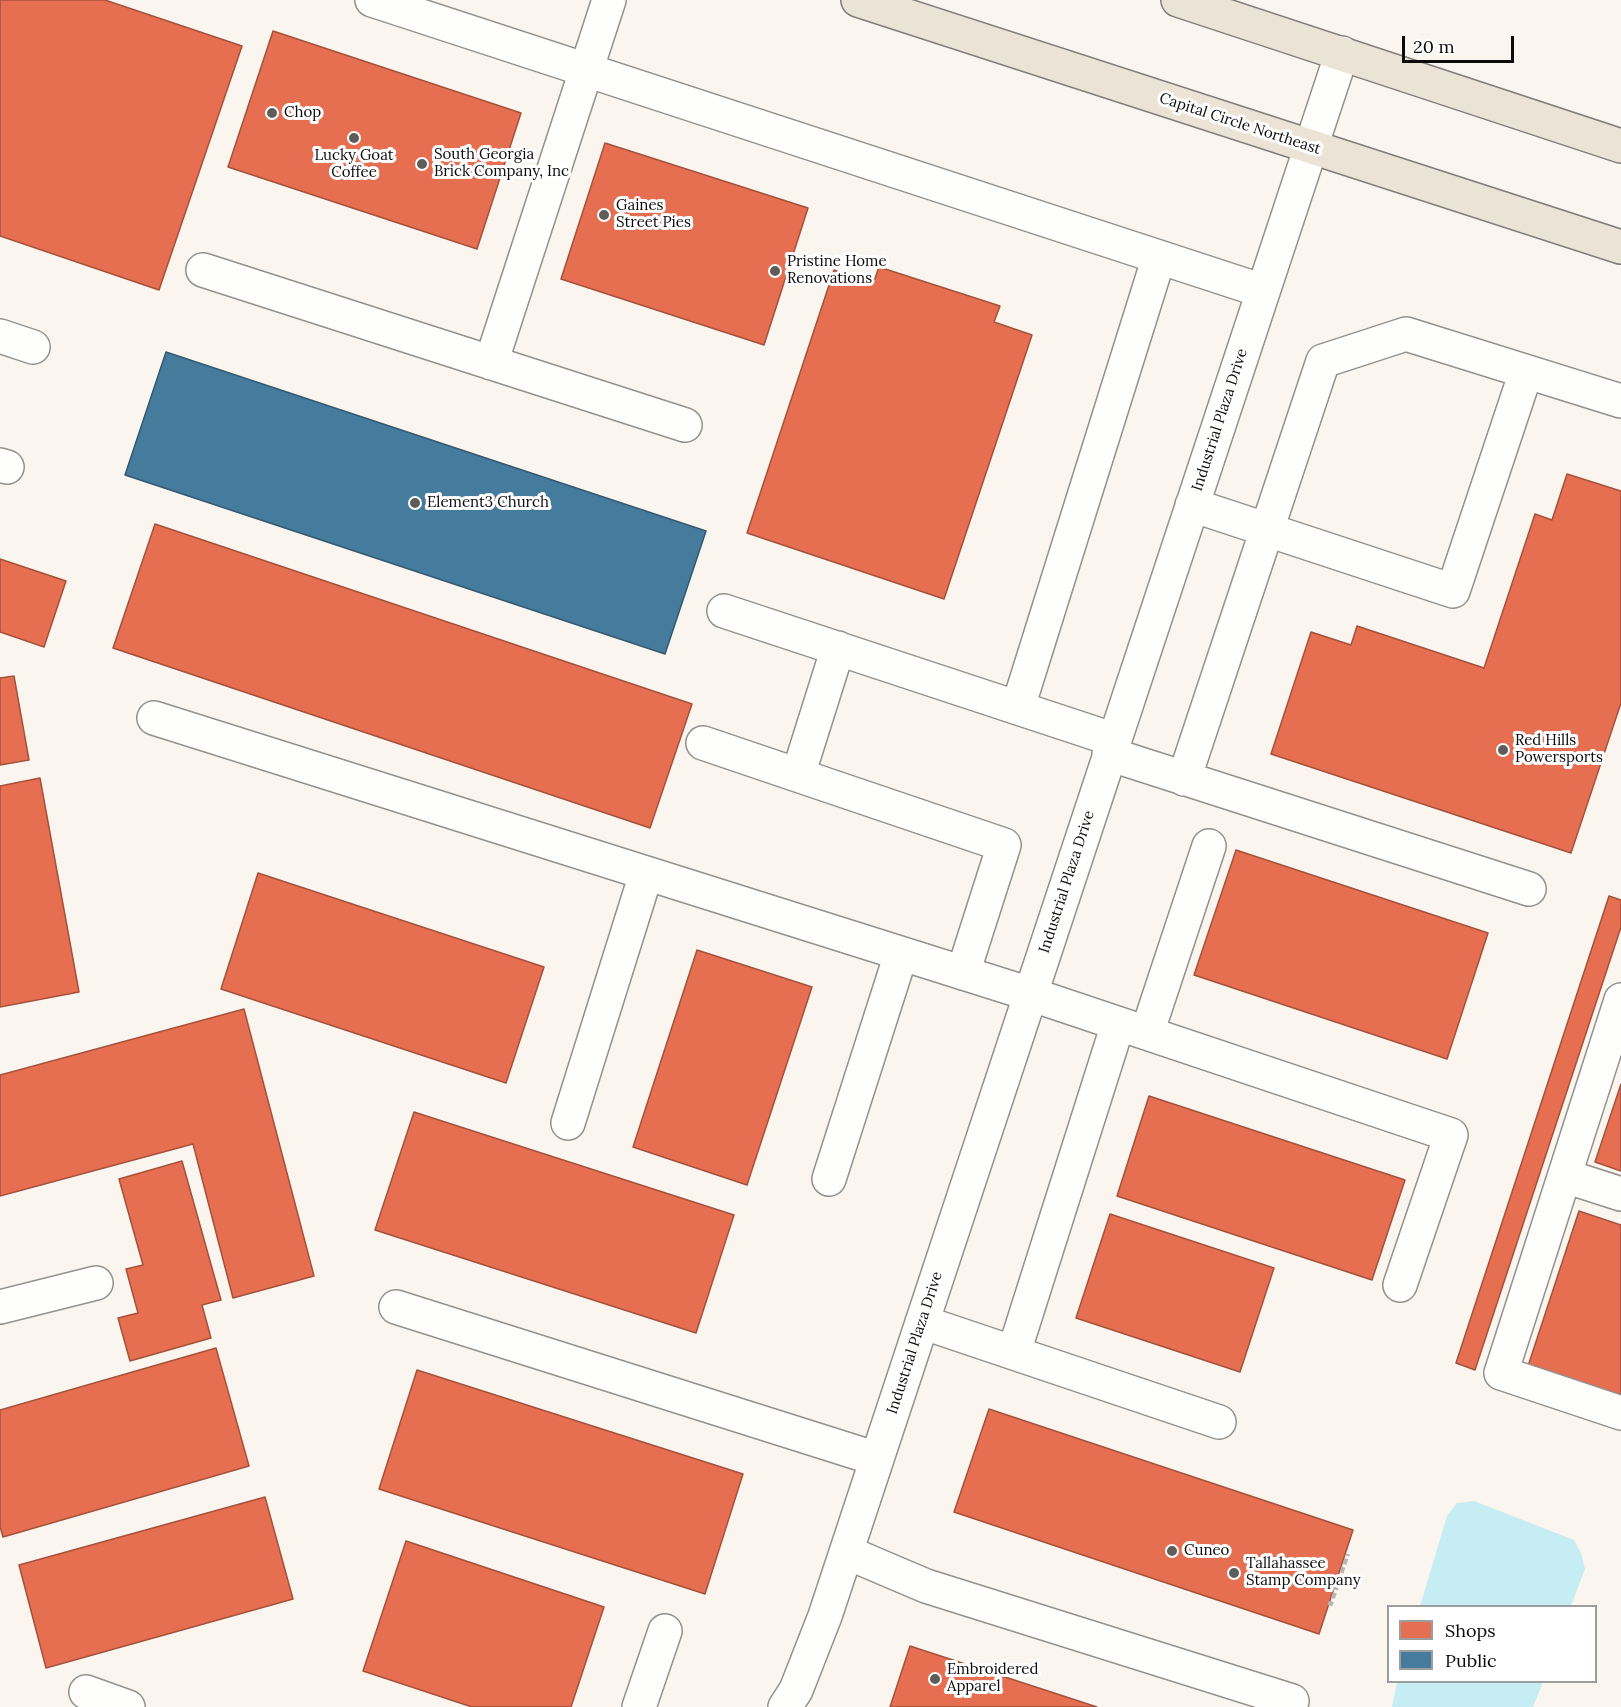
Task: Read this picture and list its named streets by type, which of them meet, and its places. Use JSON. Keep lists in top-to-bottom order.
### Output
{
  "streets": {
    "main road": ["Capital Circle Northeast"],
    "street": ["Industrial Plaza Drive"]
  },
  "crossings": [
    ["Capital Circle Northeast", "Industrial Plaza Drive"]
  ],
  "places": [
    "Chop",
    "Lucky Goat Coffee",
    "South Georgia Brick Company, Inc",
    "Gaines Street Pies",
    "Pristine Home Renovations",
    "Element3 Church",
    "Red Hills Powersports",
    "Cuneo",
    "Tallahassee Stamp Company",
    "Embroidered Apparel"
  ],
  "legend": ["Shops", "Public"],
  "scale_bar": "20 m"
}
